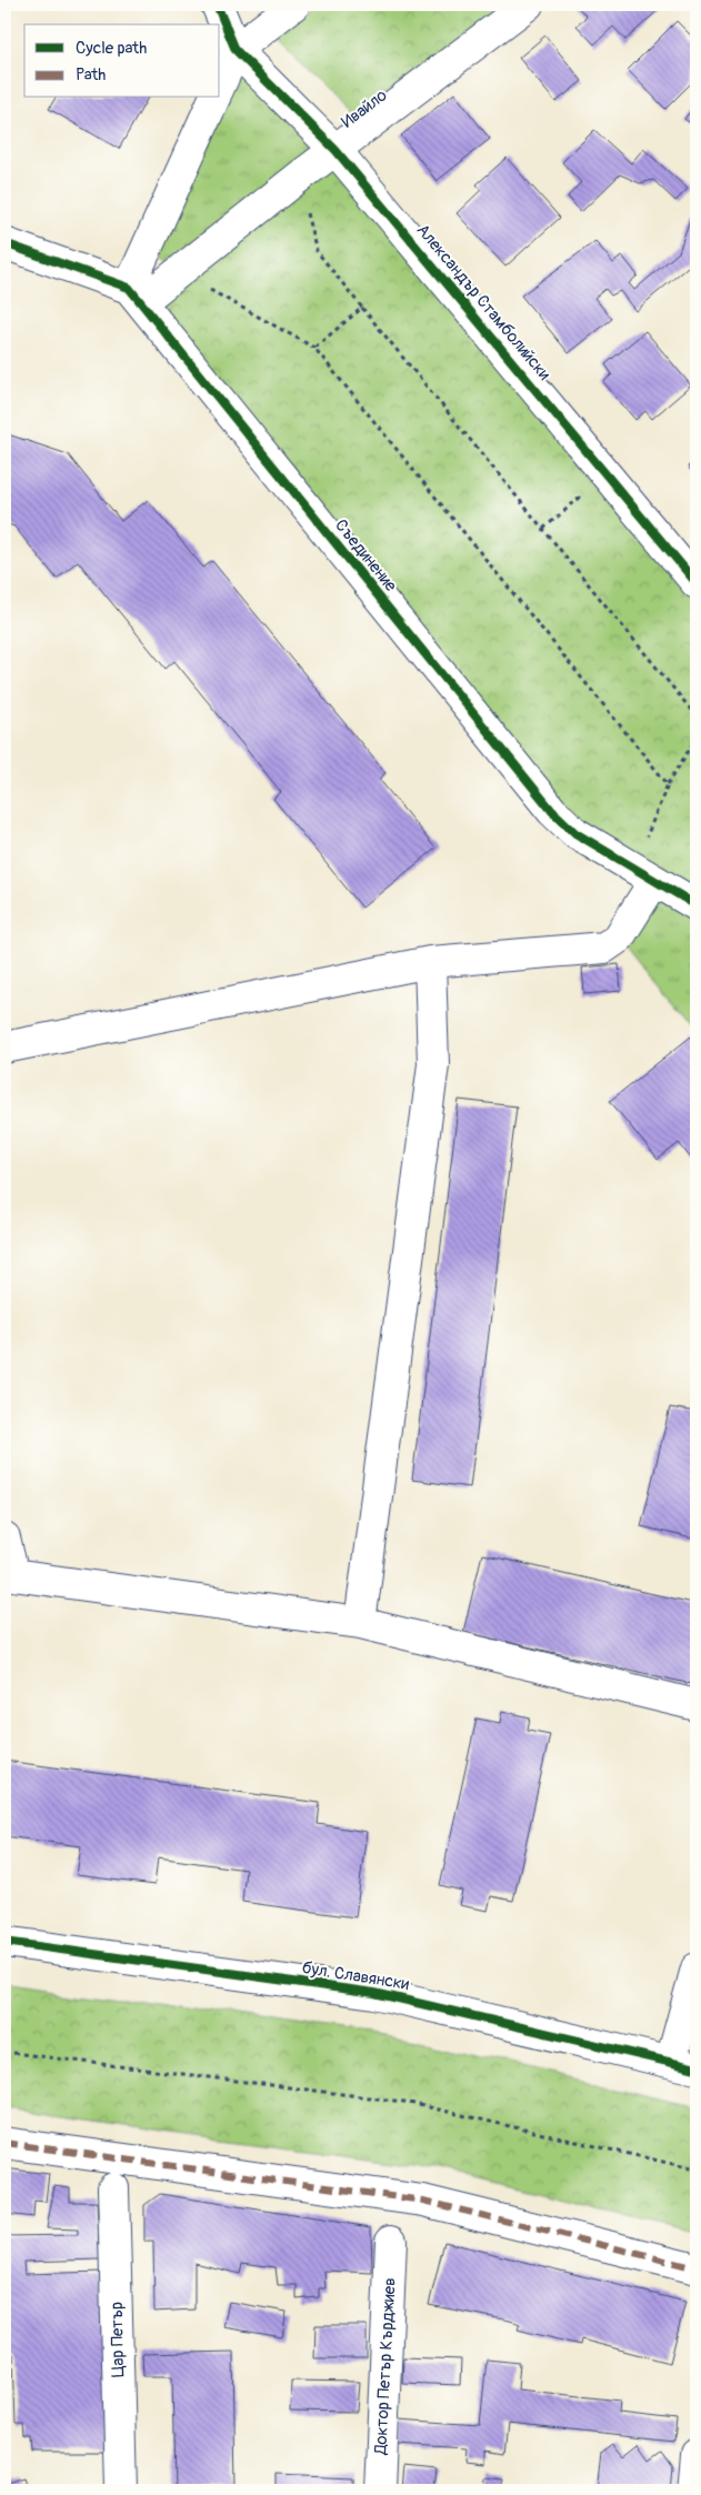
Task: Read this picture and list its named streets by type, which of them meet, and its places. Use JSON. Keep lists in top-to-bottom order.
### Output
{
  "streets": {
    "street": [
      "Ивайло",
      "Александър Стамболийски",
      "Съединение",
      "бул. Славянски",
      "Цар Петър",
      "Доктор Петър Кърджиев"
    ]
  },
  "crossings": [
    ["Ивайло", "Александър Стамболийски"],
    ["Ивайло", "Съединение"]
  ],
  "legend": ["Cycle path", "Path"]
}
